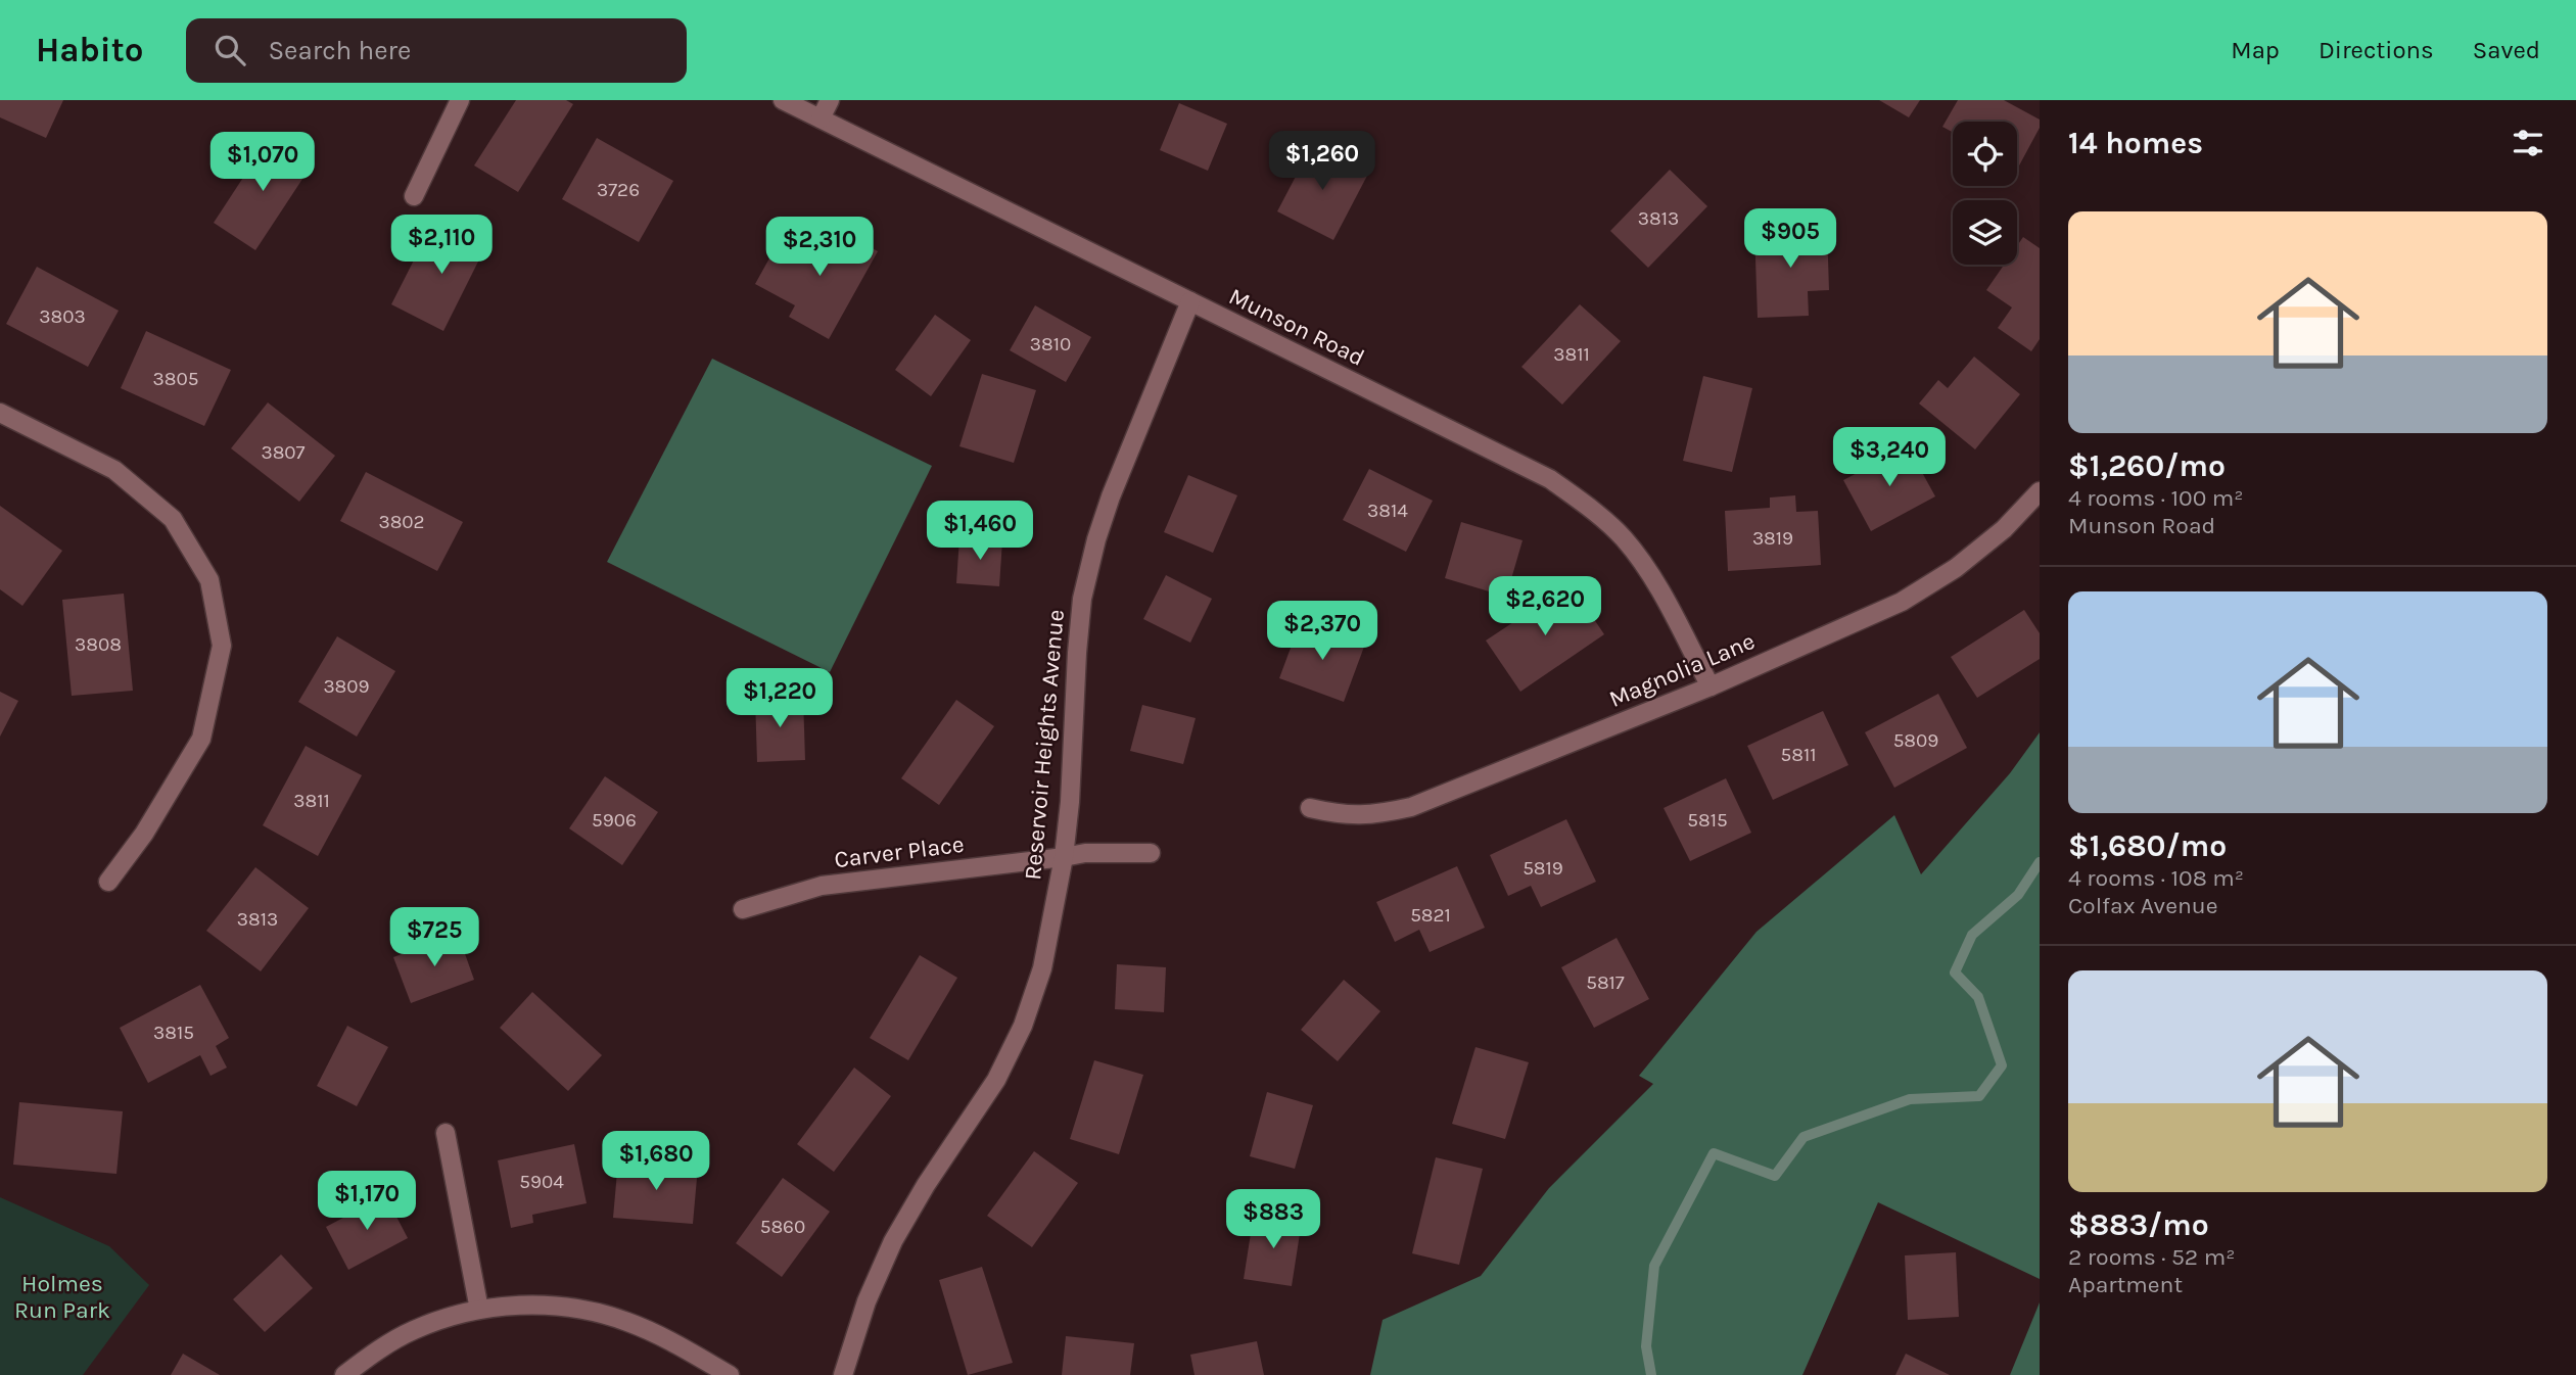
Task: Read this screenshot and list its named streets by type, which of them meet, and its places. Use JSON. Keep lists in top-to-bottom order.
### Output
{
  "streets": {
    "street": [
      "Munson Road",
      "Magnolia Lane",
      "Reservoir Heights Avenue",
      "Carver Place"
    ]
  },
  "crossings": [
    ["Munson Road", "Magnolia Lane"],
    ["Munson Road", "Reservoir Heights Avenue"],
    ["Reservoir Heights Avenue", "Carver Place"]
  ],
  "parks": ["Holmes Run Park"],
  "house_numbers": [
    "3726",
    "3813",
    "3803",
    "3810",
    "3811",
    "3805",
    "3807",
    "3814",
    "3802",
    "3819",
    "3808",
    "3809",
    "5809",
    "5811",
    "3811",
    "5906",
    "5815",
    "5819",
    "5821",
    "3813",
    "5817",
    "3815",
    "5904",
    "5860"
  ],
  "page": {
    "header": "Habito",
    "search": "Search here",
    "nav": ["Map", "Directions", "Saved"],
    "heading": "14 homes",
    "price": [
      "$1,260",
      "$1,070",
      "$905",
      "$2,110",
      "$2,310",
      "$3,240",
      "$1,460",
      "$2,620",
      "$2,370",
      "$1,220",
      "$725",
      "$1,680",
      "$1,170",
      "$883"
    ],
    "list": [
      {
        "name": "$1,260/mo",
        "note": "4 rooms · 100 m² · Munson Road"
      },
      {
        "name": "$1,680/mo",
        "note": "4 rooms · 108 m² · Colfax Avenue"
      },
      {
        "name": "$883/mo",
        "note": "2 rooms · 52 m² · Apartment"
      }
    ]
  }
}
